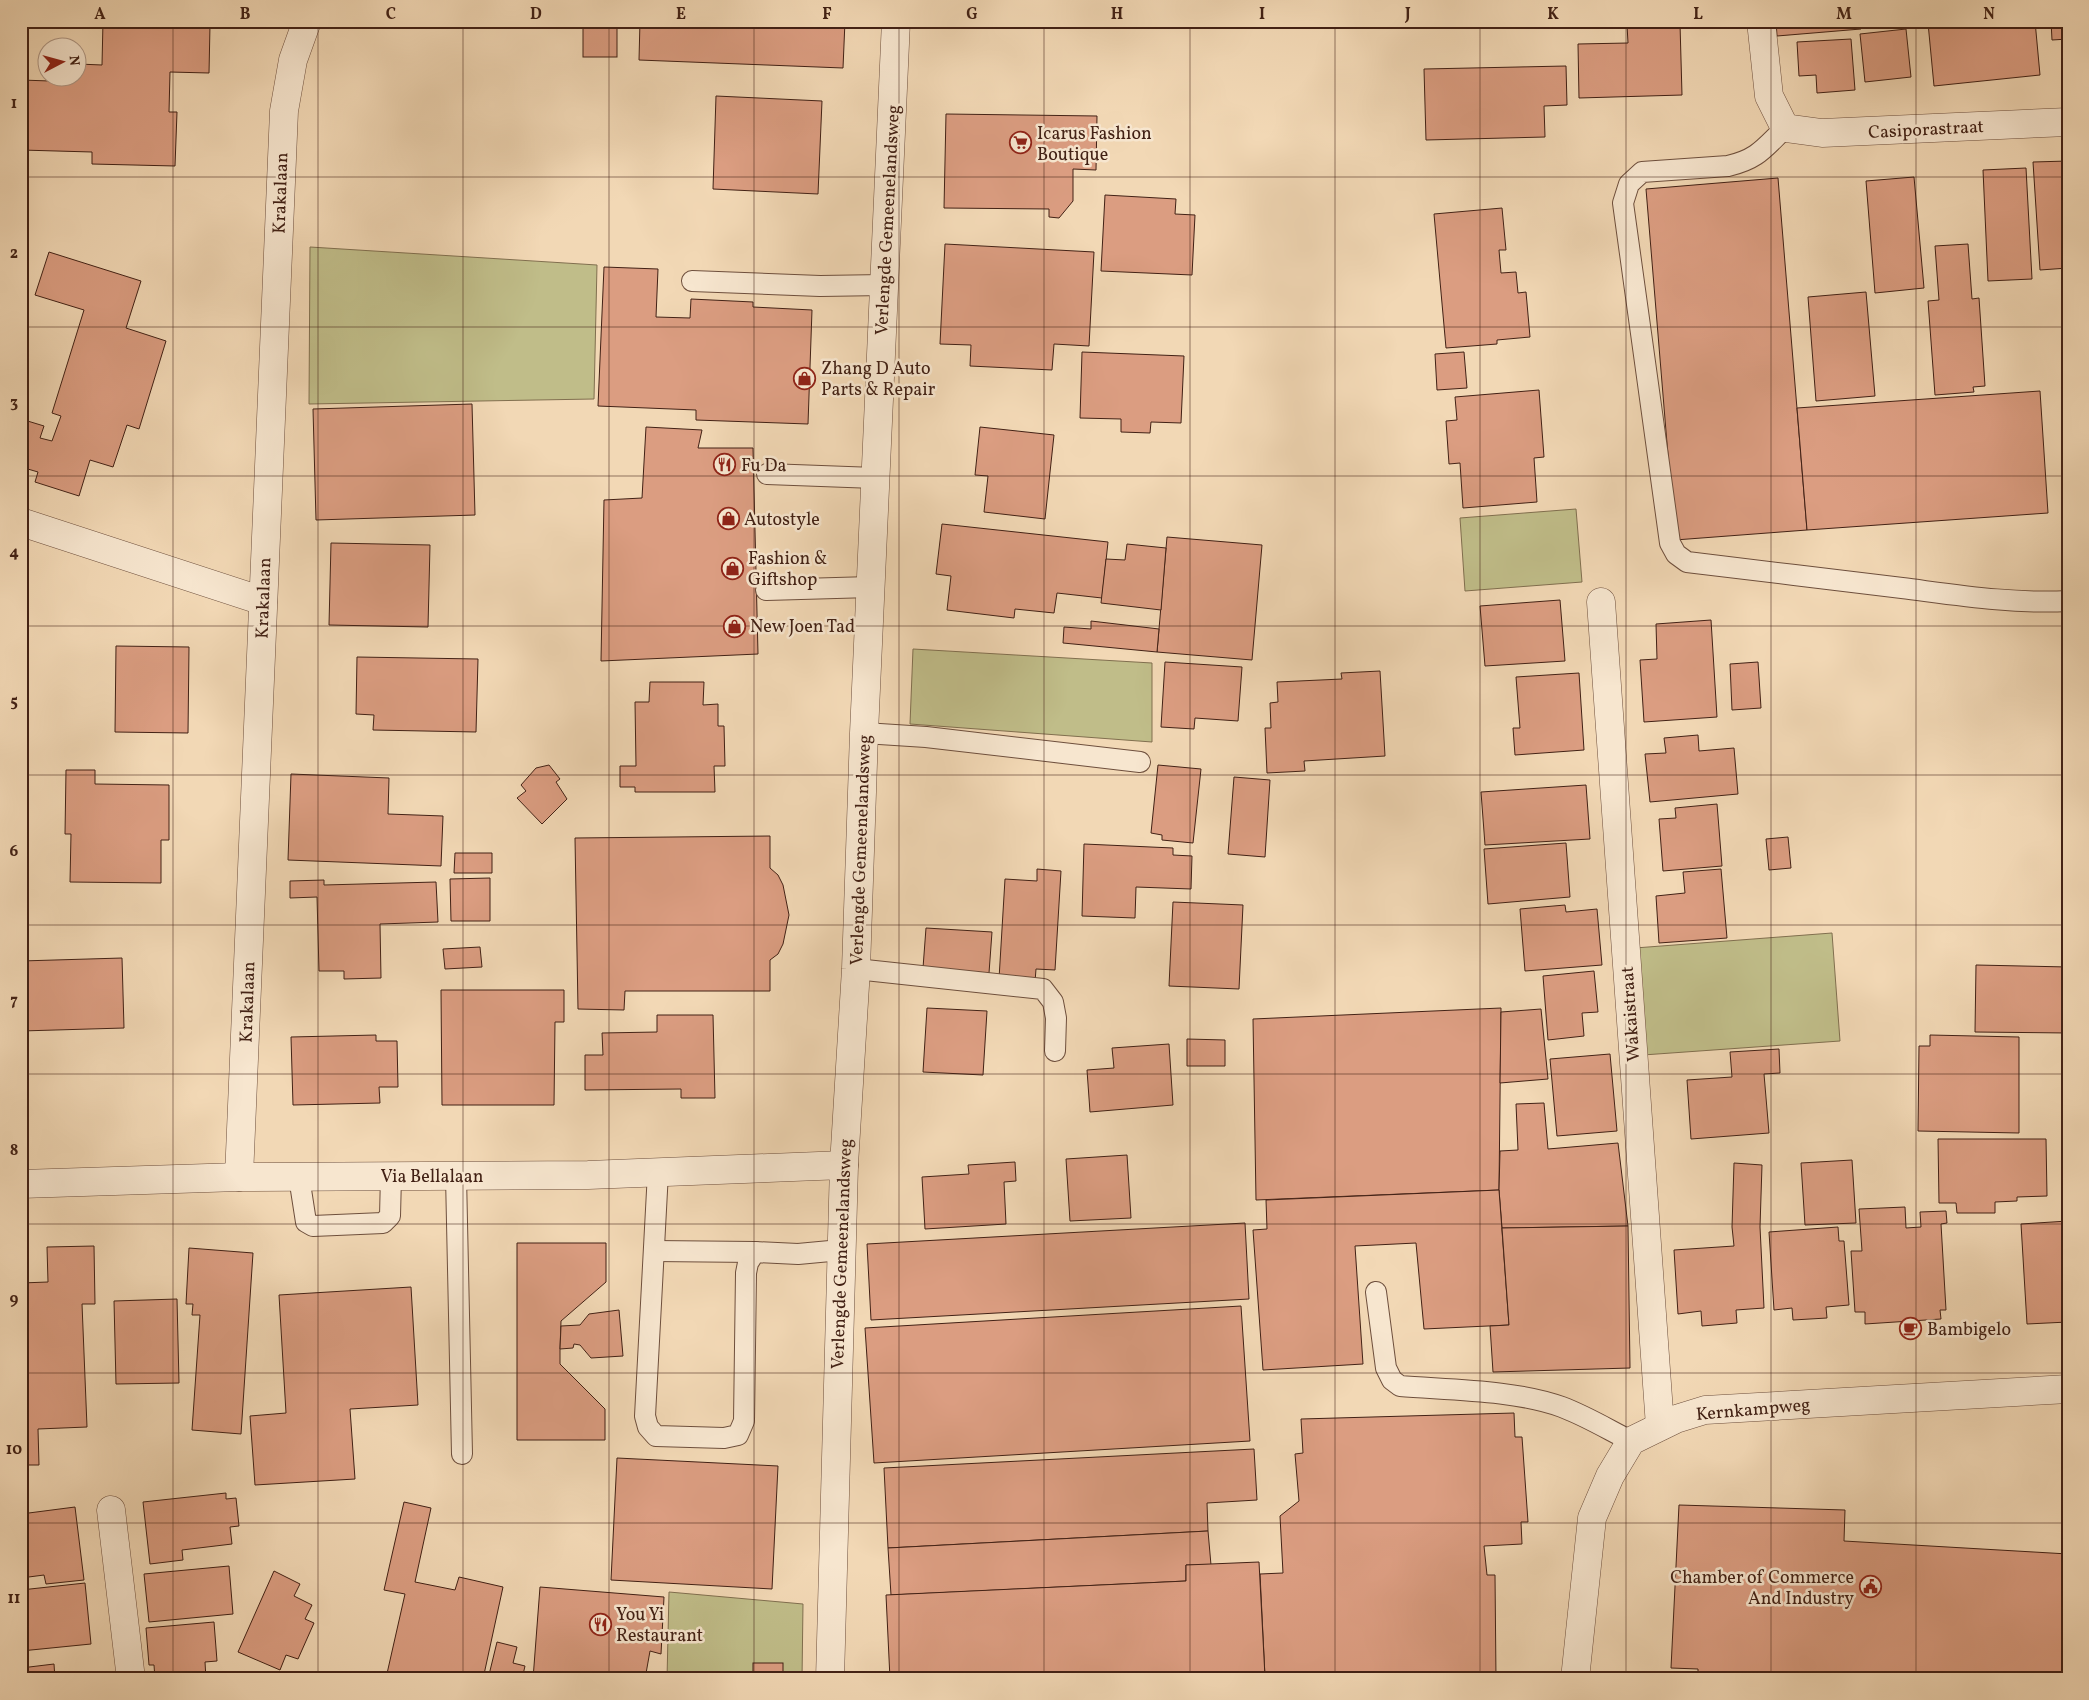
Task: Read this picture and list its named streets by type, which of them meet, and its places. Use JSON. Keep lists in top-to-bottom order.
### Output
{
  "streets": {
    "street": [
      "Casiporastraat",
      "Krakalaan",
      "Verlengde Gemeenelandsweg",
      "Wakaistraat",
      "Via Bellalaan",
      "Kernkampweg"
    ]
  },
  "crossings": [
    ["Krakalaan", "Via Bellalaan"],
    ["Verlengde Gemeenelandsweg", "Via Bellalaan"],
    ["Wakaistraat", "Kernkampweg"]
  ],
  "places": {
    "supermarket": ["Icarus Fashion Boutique"],
    "shop": [
      "Zhang D Auto Parts & Repair",
      "Autostyle",
      "Fashion & Giftshop",
      "New Joen Tad"
    ],
    "restaurant": ["Fu Da", "You Yi Restaurant"],
    "cafe": ["Bambigelo"],
    "public building": ["Chamber of Commerce And Industry"]
  },
  "north": "right",
  "grid": {
    "columns": [
      "A",
      "B",
      "C",
      "D",
      "E",
      "F",
      "G",
      "H",
      "I",
      "J",
      "K",
      "L",
      "M",
      "N"
    ],
    "rows": [
      "1",
      "2",
      "3",
      "4",
      "5",
      "6",
      "7",
      "8",
      "9",
      "10",
      "11"
    ]
  }
}
